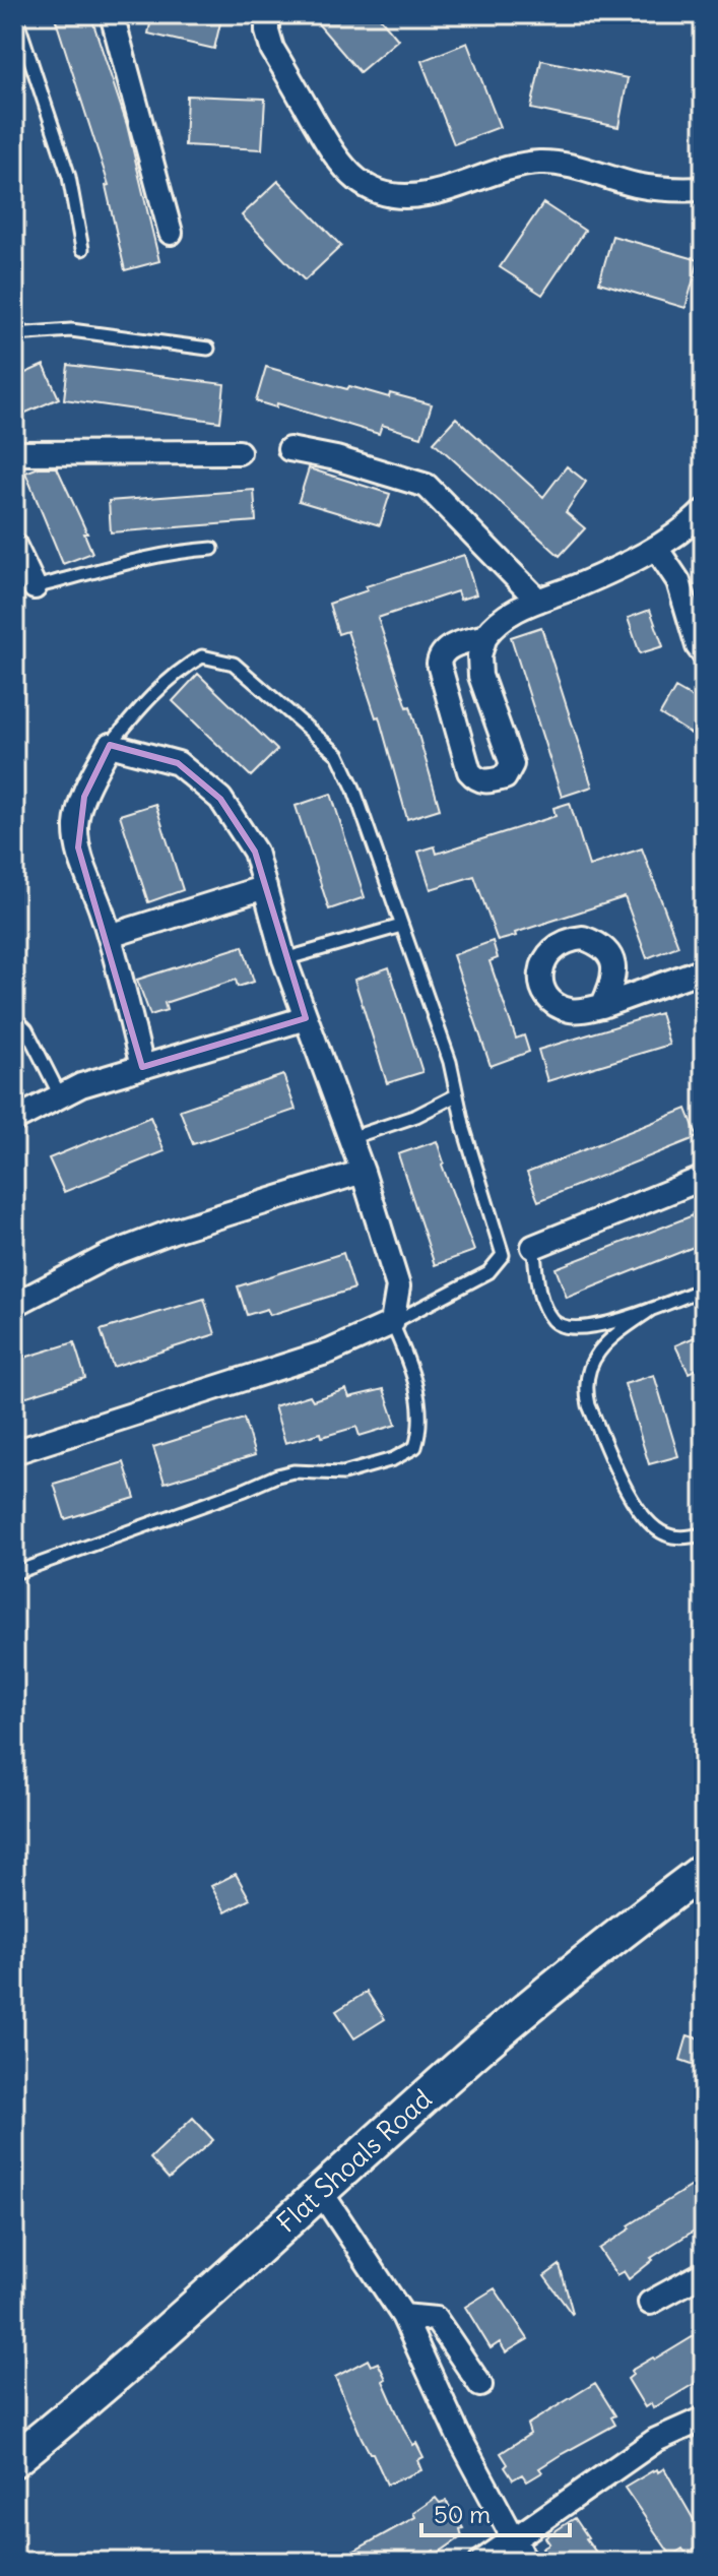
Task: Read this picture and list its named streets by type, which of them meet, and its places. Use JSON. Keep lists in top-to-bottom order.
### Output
{
  "streets": {
    "street": ["Flat Shoals Road"]
  },
  "scale_bar": "50 m"
}
